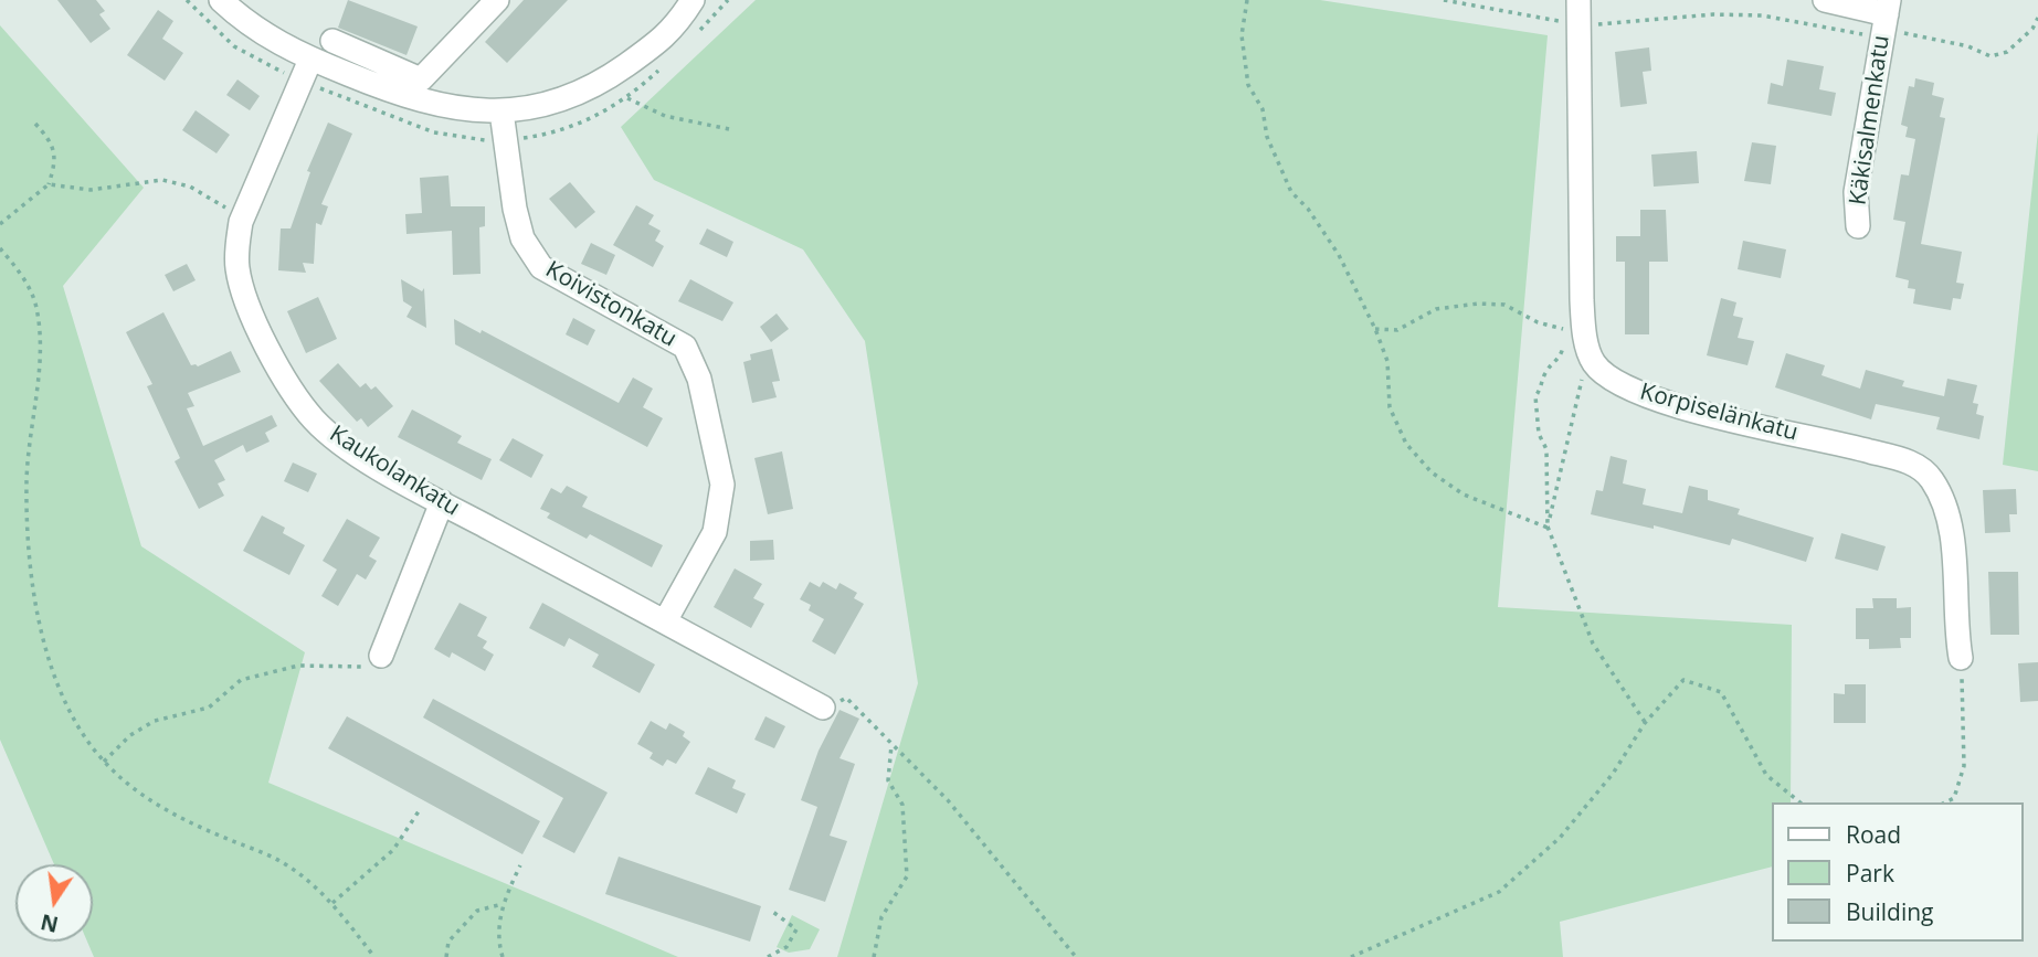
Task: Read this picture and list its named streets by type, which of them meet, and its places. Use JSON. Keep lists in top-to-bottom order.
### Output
{
  "streets": {
    "street": [
      "Käkisalmenkatu",
      "Koivistonkatu",
      "Korpiselänkatu",
      "Kaukolankatu"
    ]
  },
  "crossings": [
    ["Koivistonkatu", "Kaukolankatu"]
  ],
  "legend": ["Road", "Park", "Building"],
  "north": "bottom"
}
